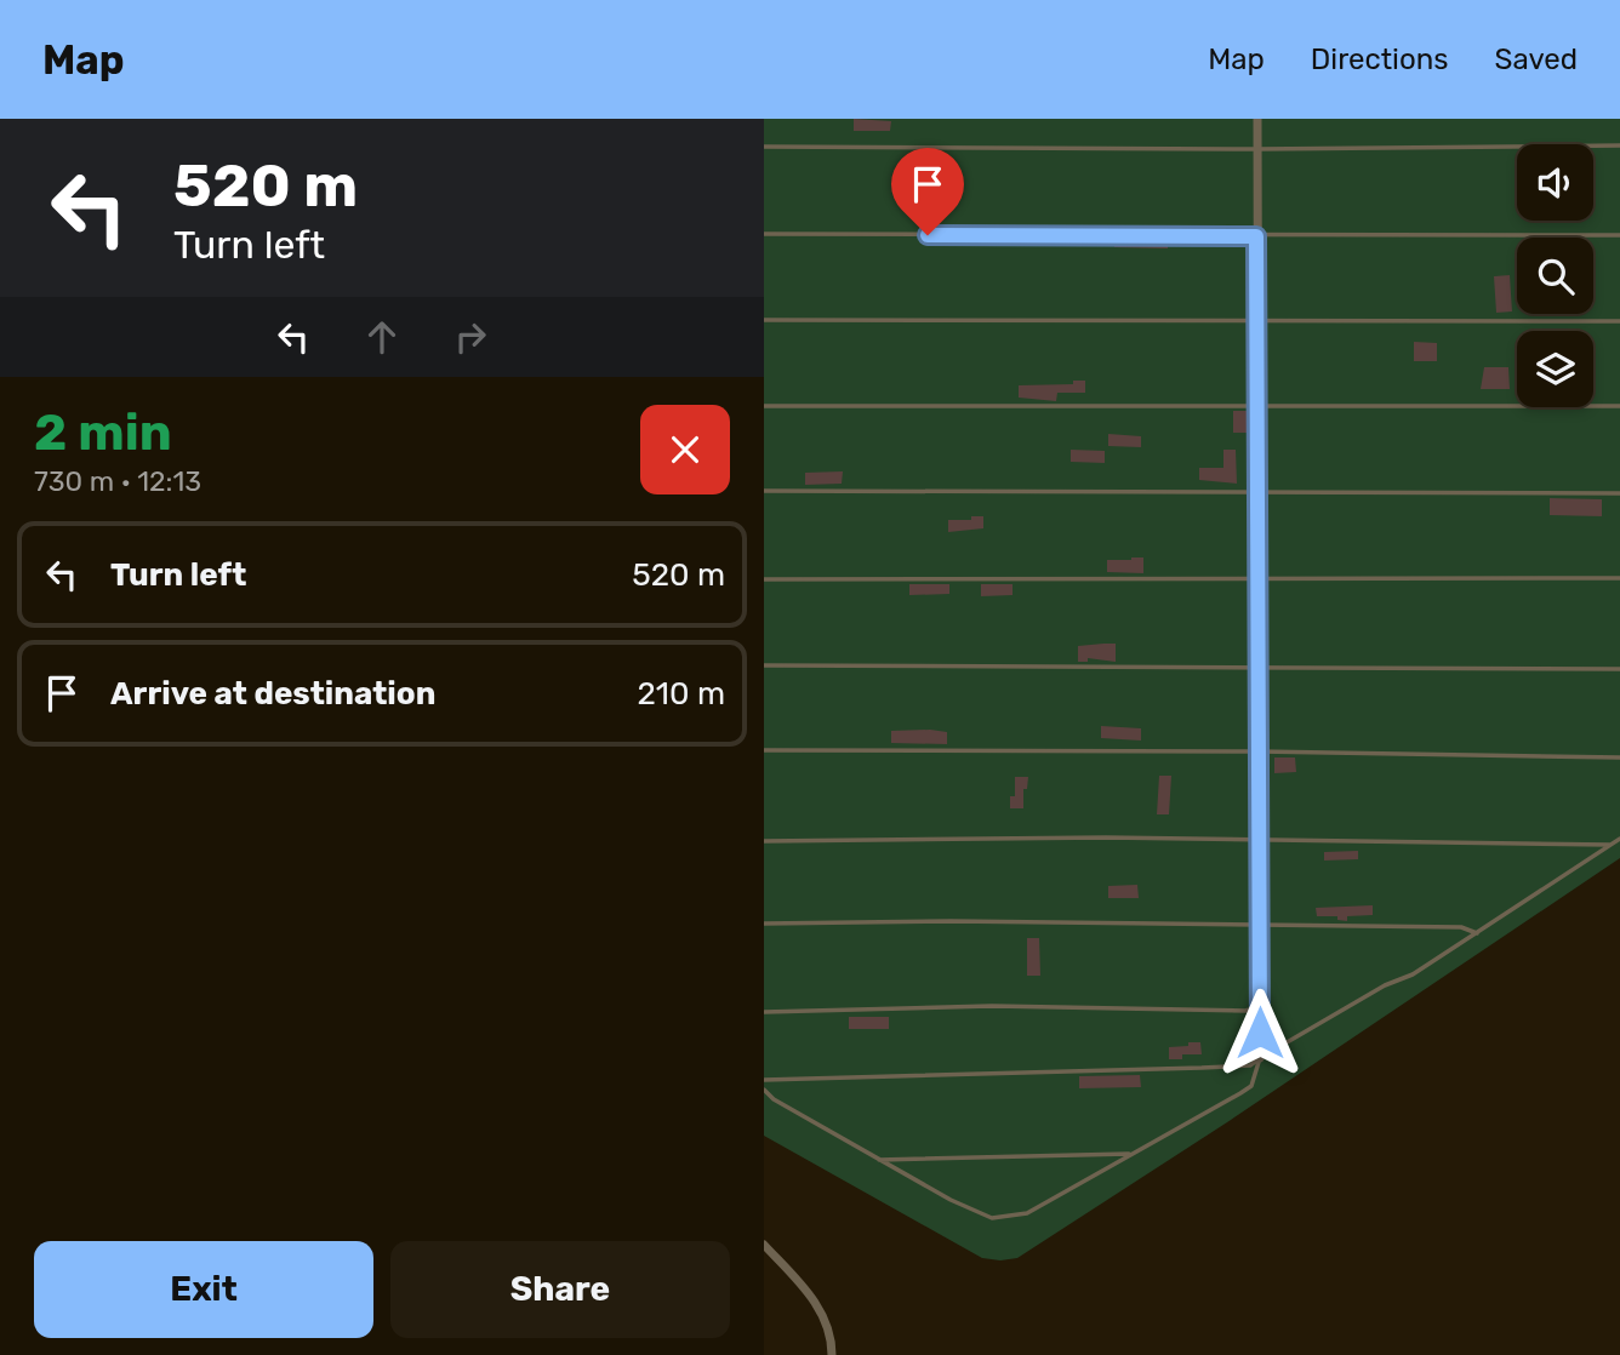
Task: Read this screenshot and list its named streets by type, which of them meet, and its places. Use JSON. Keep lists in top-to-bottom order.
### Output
{
  "page": {
    "header": "Map",
    "nav": ["Map", "Directions", "Saved"],
    "turn": ["520 m", "Turn left"],
    "heading": ["2 min", "730 m · 12:13"],
    "list": [
      {
        "name": "Turn left",
        "value": "520 m"
      },
      {
        "name": "Arrive at destination",
        "value": "210 m"
      }
    ],
    "buttons": ["Exit", "Share"]
  }
}
